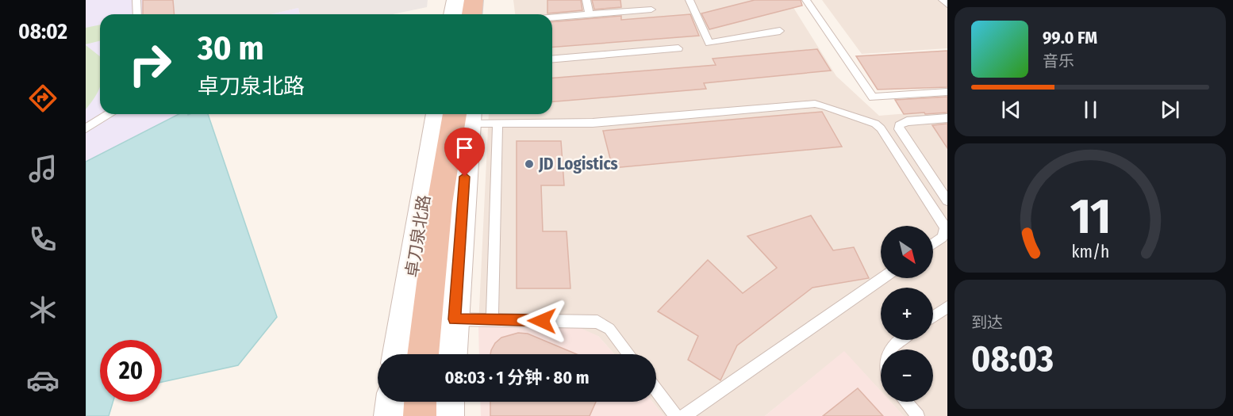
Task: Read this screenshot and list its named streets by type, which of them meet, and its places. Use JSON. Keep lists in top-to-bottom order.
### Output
{
  "streets": {
    "street": ["卓刀泉北路"]
  },
  "places": ["JD Logistics"],
  "north": "bottom right",
  "page": {
    "tabs": "08:02",
    "turn": ["30 m", "卓刀泉北路"],
    "song": ["99.0 FM", "音乐"],
    "map_buttons": ["+", "−"],
    "tile": ["到达", "08:03"],
    "limit": "20",
    "trip": "08:03 · 1 分钟 · 80 m",
    "gauge": ["11", "km/h"]
  }
}
